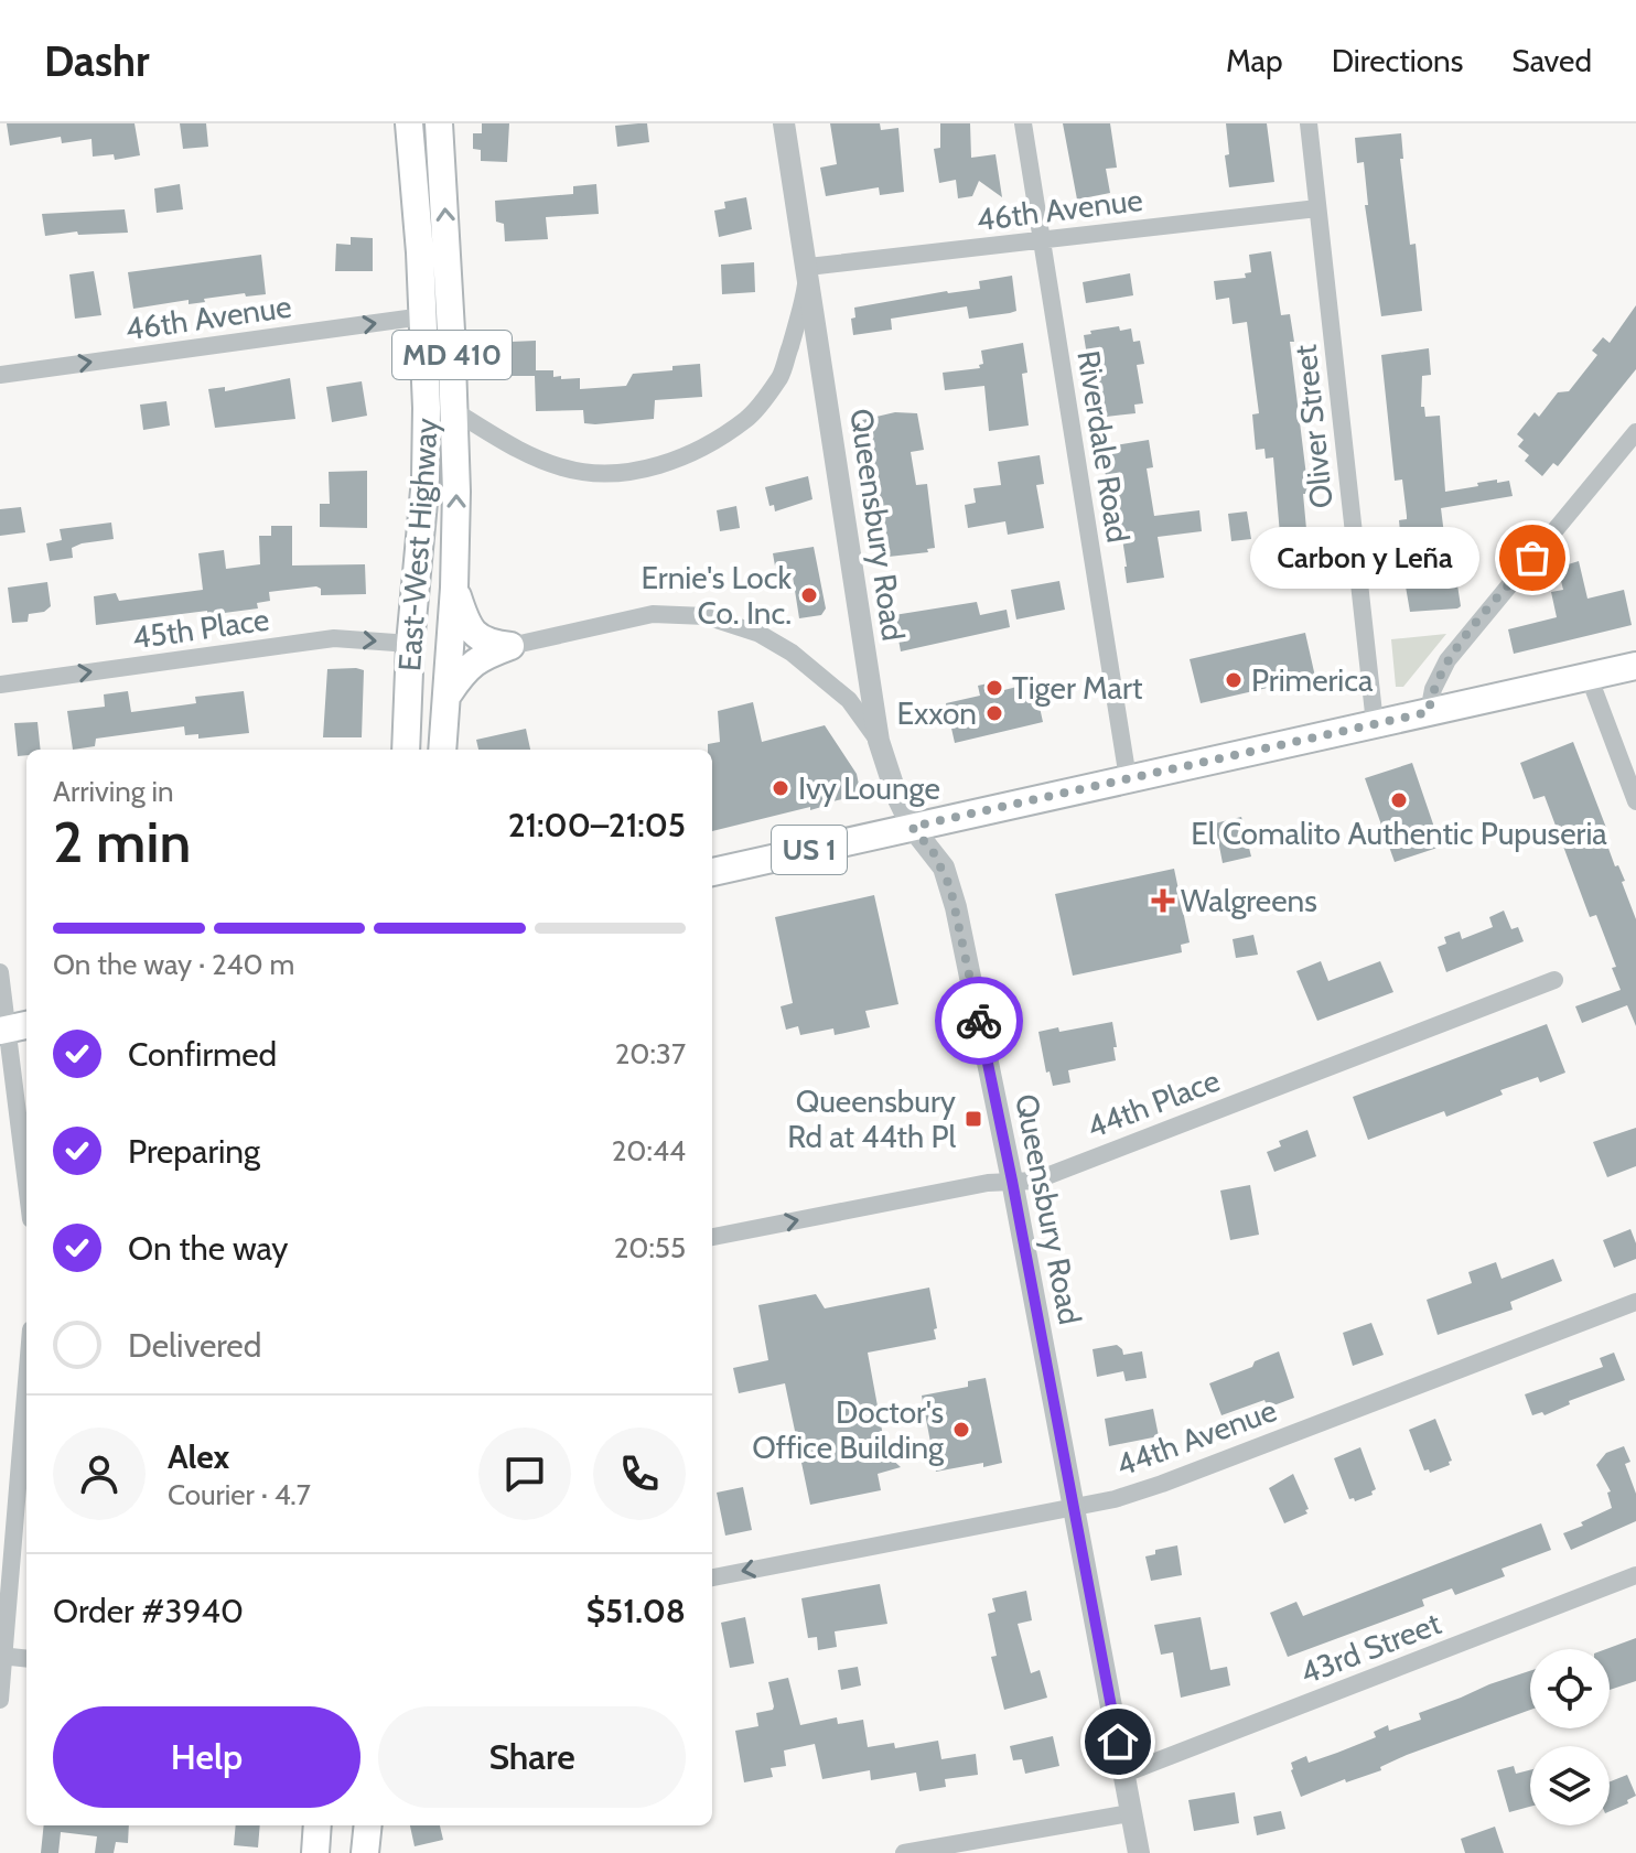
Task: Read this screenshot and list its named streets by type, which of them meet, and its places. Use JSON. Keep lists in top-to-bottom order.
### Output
{
  "streets": {
    "main road": ["MD 410", "East-West Highway", "US 1"],
    "street": [
      "46th Avenue",
      "Oliver Street",
      "Riverdale Road",
      "Queensbury Road",
      "45th Place",
      "44th Place",
      "44th Avenue",
      "43rd Street"
    ]
  },
  "crossings": [
    ["46th Avenue", "Oliver Street"],
    ["46th Avenue", "Riverdale Road"],
    ["46th Avenue", "Queensbury Road"],
    ["46th Avenue", "East-West Highway"],
    ["Oliver Street", "US 1"],
    ["Riverdale Road", "US 1"],
    ["Queensbury Road", "US 1"],
    ["Queensbury Road", "44th Place"],
    ["Queensbury Road", "44th Avenue"],
    ["Queensbury Road", "43rd Street"],
    ["East-West Highway", "45th Place"]
  ],
  "one_way": ["46th Avenue", "45th Place", "44th Avenue"],
  "places": {
    "other": [
      "Carbon y Leña",
      "Ernie's Lock Co. Inc.",
      "Primerica",
      "Tiger Mart",
      "Exxon",
      "Ivy Lounge",
      "El Comalito Authentic Pupuseria",
      "Doctor's Office Building"
    ],
    "health": ["Walgreens"],
    "transit": ["Queensbury Rd at 44th Pl"]
  },
  "page": {
    "header": "Dashr",
    "nav": ["Map", "Directions", "Saved"],
    "bubble": "Carbon y Leña",
    "heading": ["2 min", "Arriving in", "21:00–21:05"],
    "panel": [
      "Alex",
      "Courier · 4.7",
      "Order #3940",
      "$51.08"
    ],
    "bar": "On the way · 240 m",
    "list": [
      ["Confirmed", "20:37"],
      ["Preparing", "20:44"],
      ["On the way", "20:55"],
      "Delivered"
    ],
    "buttons": ["Help", "Share"]
  }
}
